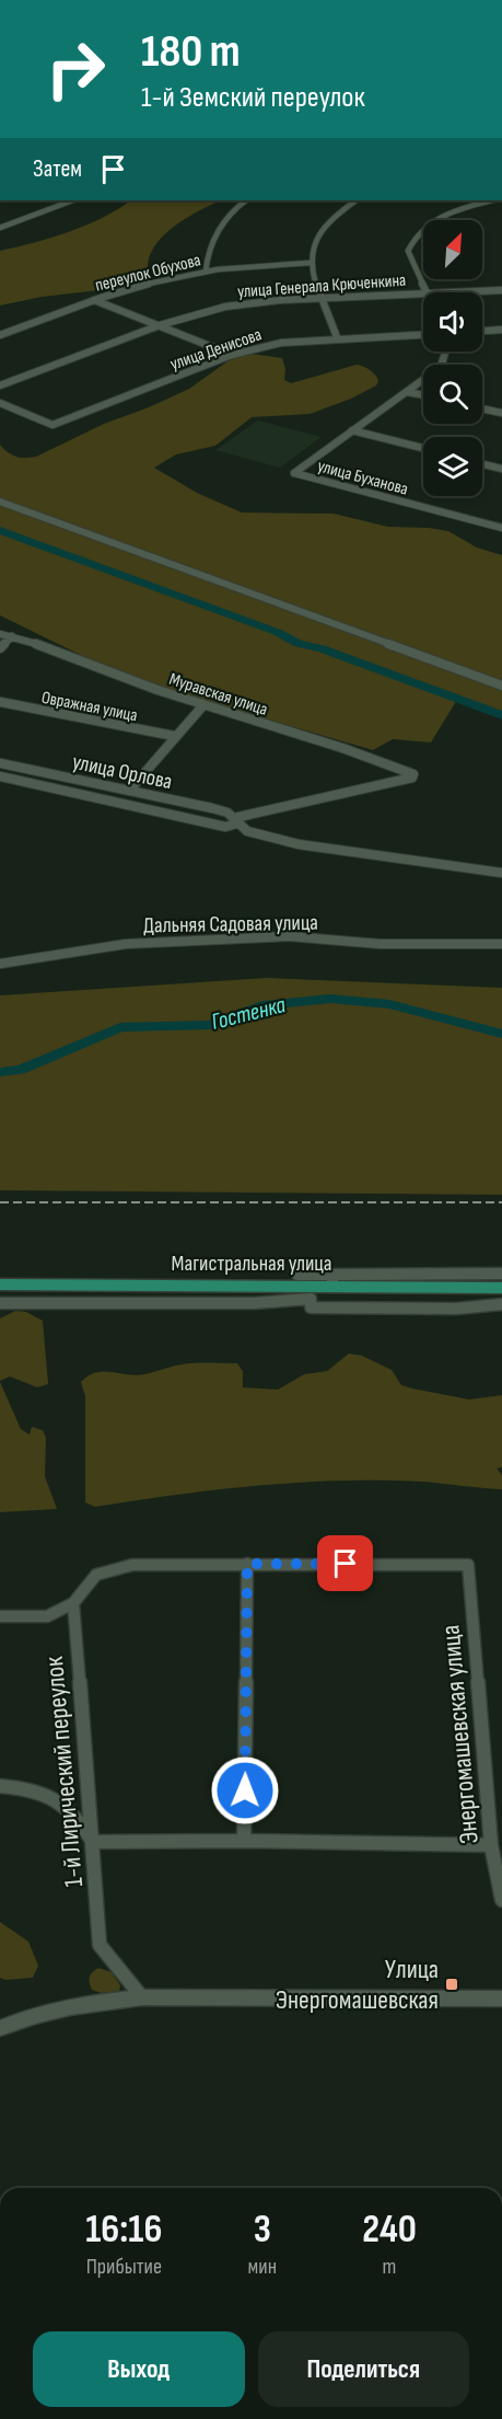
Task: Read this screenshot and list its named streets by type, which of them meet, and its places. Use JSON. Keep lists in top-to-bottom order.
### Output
{
  "streets": {
    "main road": ["Магистральная улица"],
    "street": [
      "переулок Обухова",
      "улица Генерала Крюченкина",
      "улица Денисова",
      "улица Буханова",
      "Муравская улица",
      "Овражная улица",
      "улица Орлова",
      "Дальняя Садовая улица",
      "Энергомашевская улица",
      "1-й Лирический переулок"
    ]
  },
  "crossings": [
    ["Муравская улица", "улица Орлова"]
  ],
  "water": ["Гостенка"],
  "places": {
    "transit": ["Улица Энергомашевская"]
  },
  "north": "top right",
  "page": {
    "turn": ["180 m", "1-й Земский переулок"],
    "then": "Затем",
    "eta": [
      "16:16",
      "Прибытие",
      "3",
      "мин",
      "240",
      "m"
    ],
    "buttons": ["Выход", "Поделиться"]
  }
}
